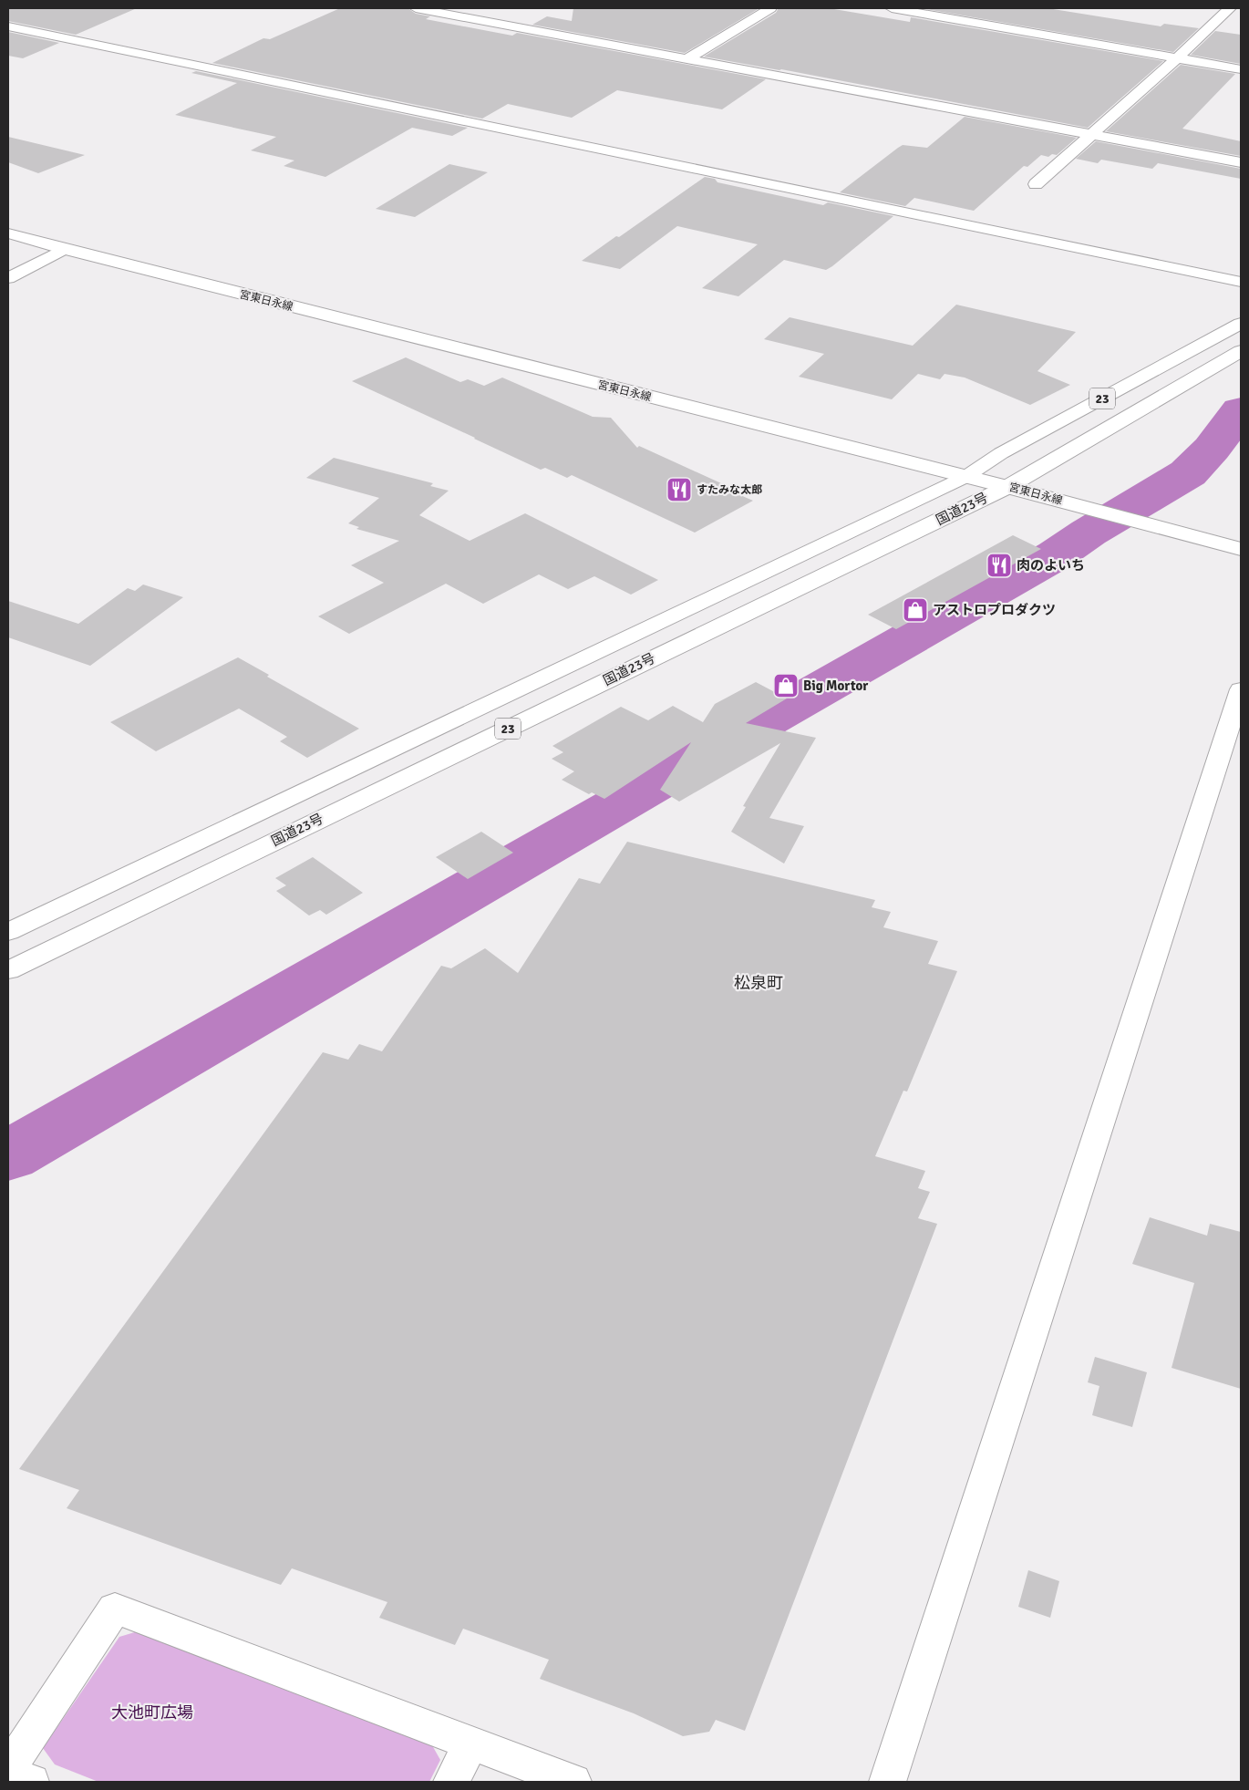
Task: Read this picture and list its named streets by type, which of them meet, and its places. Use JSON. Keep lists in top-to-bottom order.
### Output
{
  "streets": {
    "main road": ["宮東日永線", "23", "国道23号"]
  },
  "crossings": [
    ["宮東日永線", "国道23号"]
  ],
  "districts": ["松泉町"],
  "parks": ["大池町広場"],
  "places": {
    "restaurant": ["すたみな太郎", "肉のよいち"],
    "shop": ["アストロプロダクツ", "Big Mortor"]
  }
}
